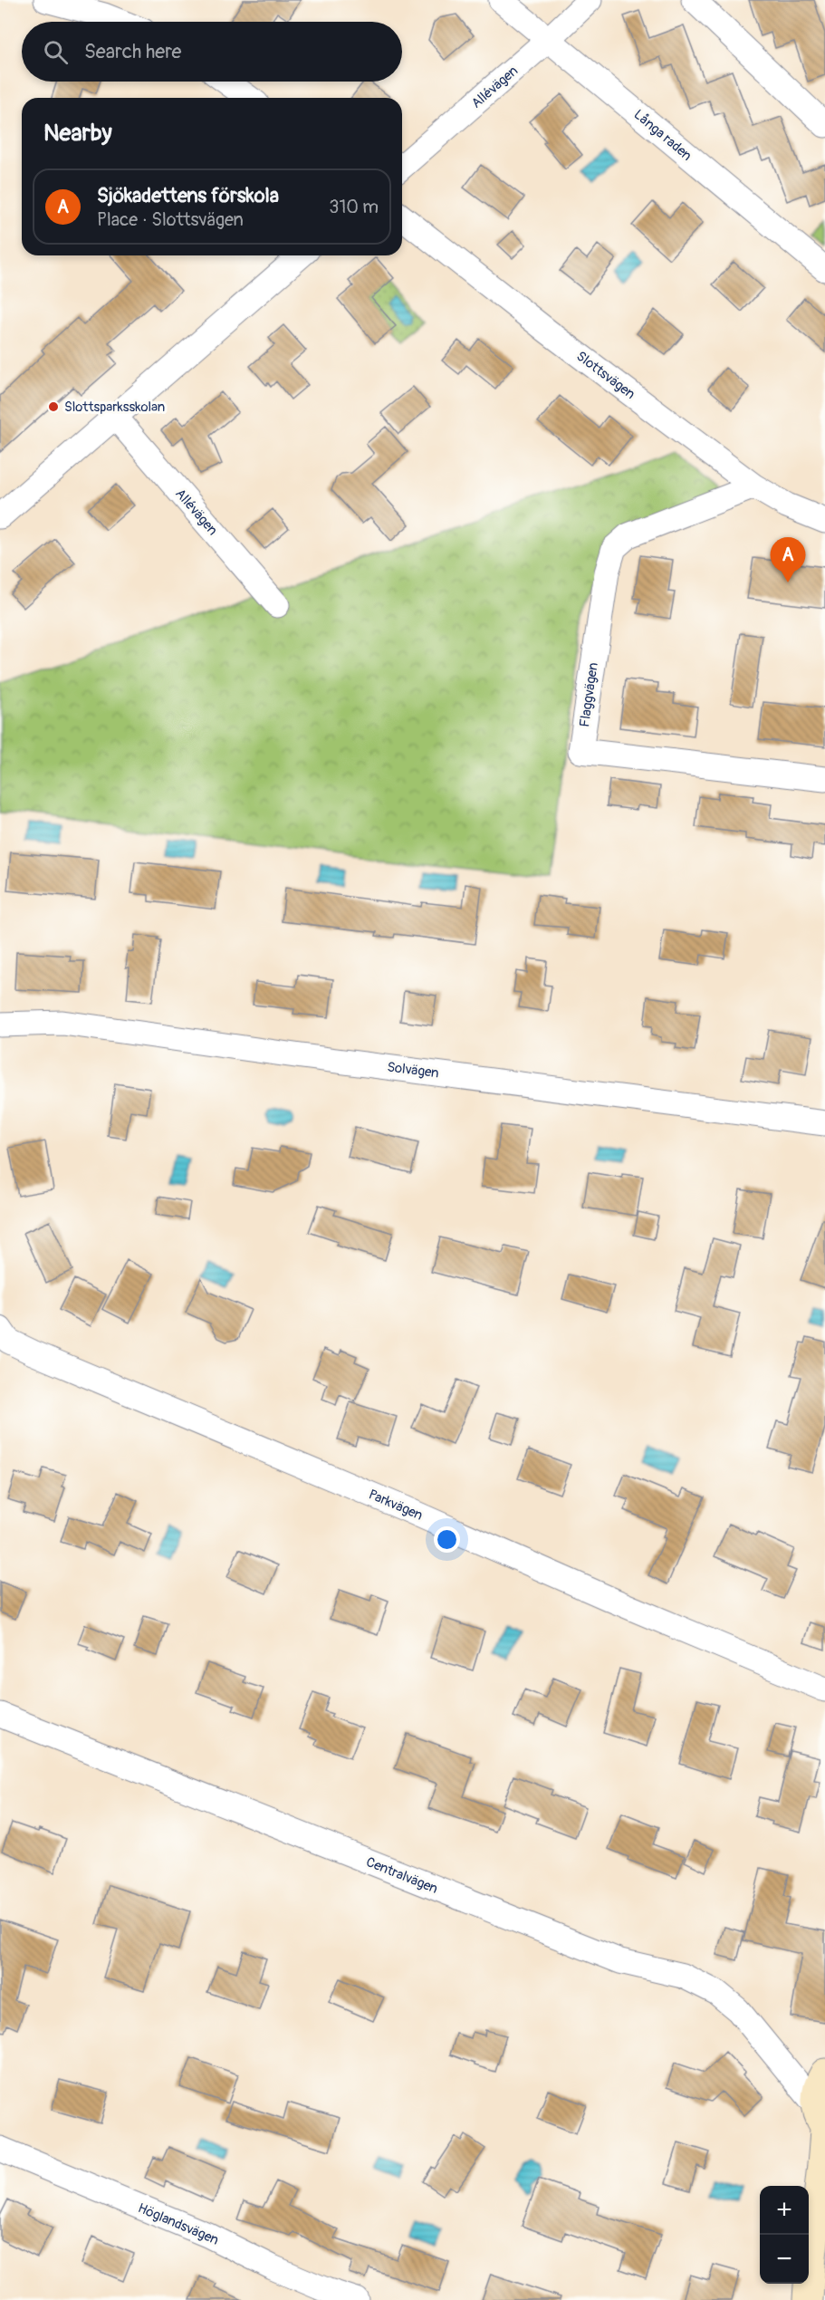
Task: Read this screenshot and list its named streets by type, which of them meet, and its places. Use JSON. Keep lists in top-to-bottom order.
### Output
{
  "streets": {
    "street": [
      "Allévägen",
      "Långa raden",
      "Slottsvägen",
      "Flaggvägen",
      "Solvägen",
      "Parkvägen",
      "Centralvägen",
      "Höglandsvägen"
    ]
  },
  "crossings": [
    ["Allévägen", "Långa raden"],
    ["Slottsvägen", "Flaggvägen"]
  ],
  "places": ["Slottsparksskolan"],
  "page": {
    "search": "Search here",
    "heading": "Nearby",
    "list": [
      {
        "mark": "A",
        "name": "Sjökadettens förskola",
        "note": "Place · Slottsvägen",
        "value": "310 m"
      }
    ],
    "pins": "A",
    "map_buttons": ["+", "−"]
  }
}
